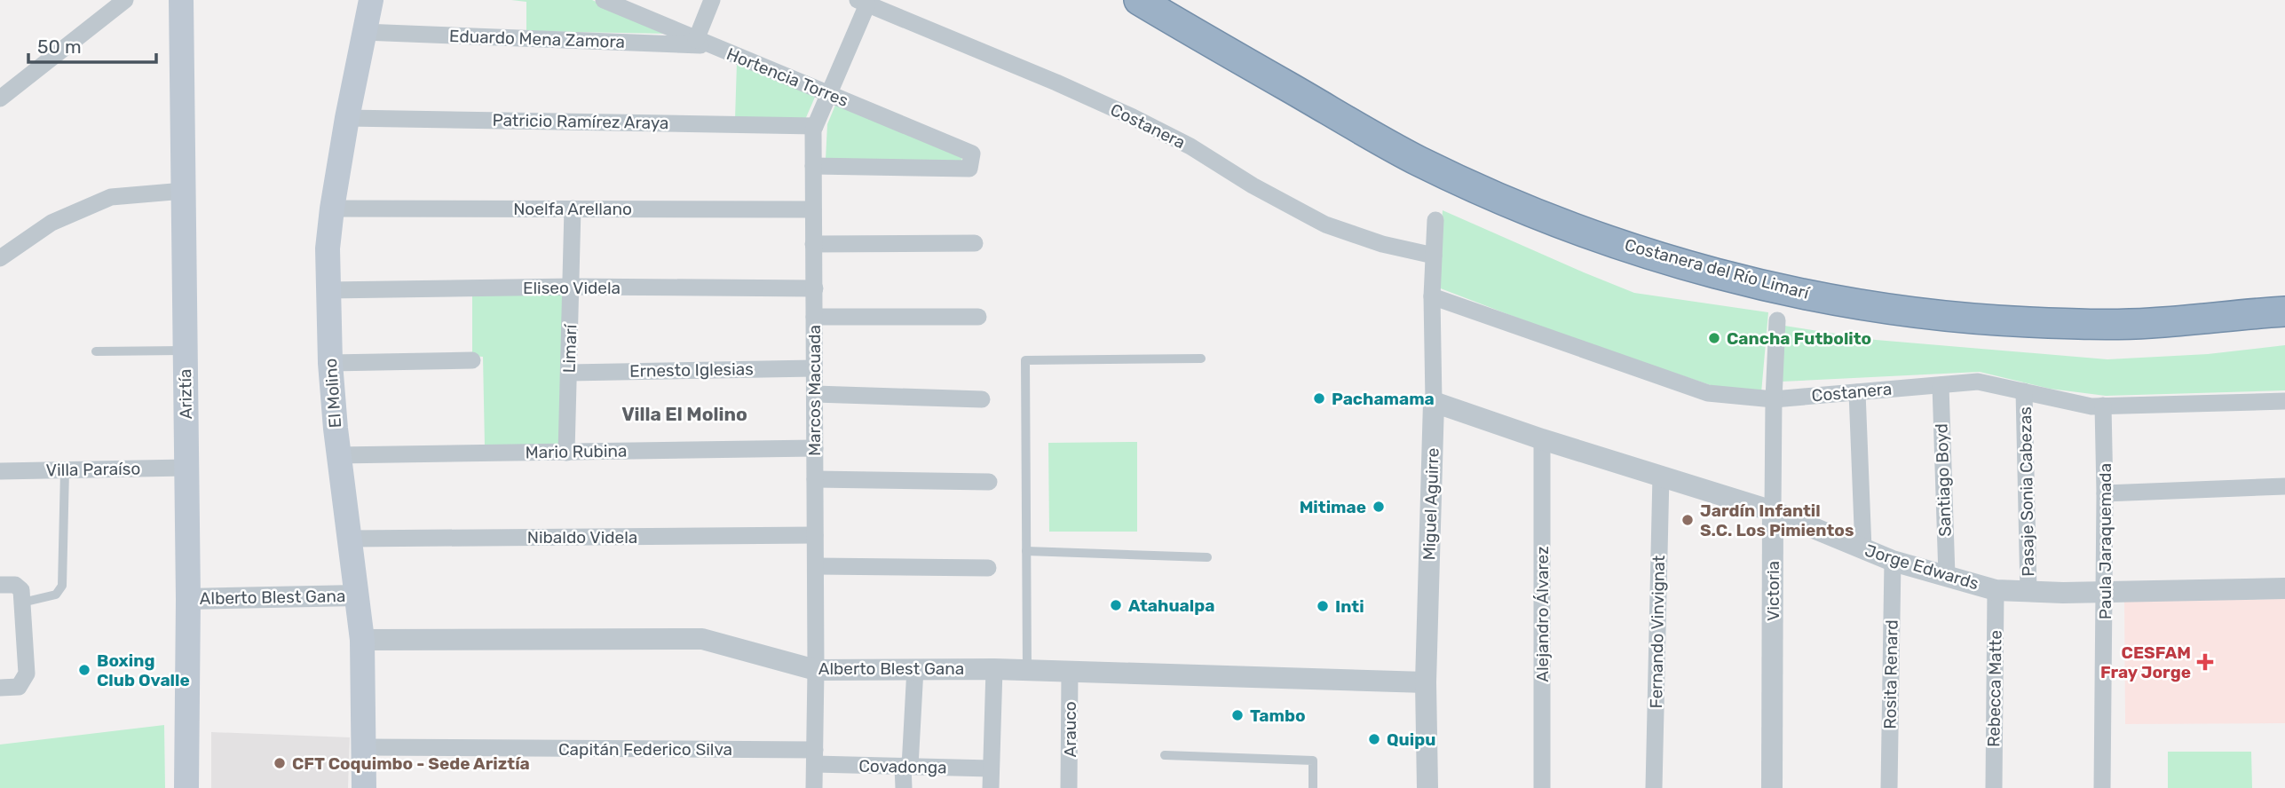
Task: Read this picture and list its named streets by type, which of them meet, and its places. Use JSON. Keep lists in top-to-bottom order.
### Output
{
  "streets": {
    "highway": ["Costanera del Río Limarí"],
    "main road": ["El Molino", "Ariztía"],
    "street": [
      "Eduardo Mena Zamora",
      "Hortencia Torres",
      "Patricio Ramírez Araya",
      "Costanera",
      "Noelfa Arellano",
      "Eliseo Videla",
      "Limarí",
      "Ernesto Iglesias",
      "Marcos Macuada",
      "Mario Rubina",
      "Villa Paraíso",
      "Santiago Boyd",
      "Pasaje Sonia Cabezas",
      "Miguel Aguirre",
      "Nibaldo Videla",
      "Paula Jaraquemada",
      "Jorge Edwards",
      "Victoria",
      "Alberto Blest Gana",
      "Alejandro Álvarez",
      "Fernando Vinvignat",
      "Rosita Renard",
      "Rebecca Matte",
      "Arauco",
      "Capitán Federico Silva",
      "Covadonga"
    ]
  },
  "crossings": [
    ["Eduardo Mena Zamora", "Hortencia Torres"],
    ["Eduardo Mena Zamora", "El Molino"],
    ["Hortencia Torres", "Marcos Macuada"],
    ["Patricio Ramírez Araya", "Marcos Macuada"],
    ["Patricio Ramírez Araya", "El Molino"],
    ["Costanera", "Marcos Macuada"],
    ["Costanera", "Santiago Boyd"],
    ["Costanera", "Pasaje Sonia Cabezas"],
    ["Costanera", "Miguel Aguirre"],
    ["Costanera", "Paula Jaraquemada"],
    ["Costanera", "Victoria"],
    ["Noelfa Arellano", "Limarí"],
    ["Noelfa Arellano", "Marcos Macuada"],
    ["Noelfa Arellano", "El Molino"],
    ["Eliseo Videla", "Limarí"],
    ["Eliseo Videla", "Marcos Macuada"],
    ["Eliseo Videla", "El Molino"],
    ["Limarí", "Ernesto Iglesias"],
    ["Limarí", "Mario Rubina"],
    ["Ernesto Iglesias", "Marcos Macuada"],
    ["Marcos Macuada", "Mario Rubina"],
    ["Marcos Macuada", "Nibaldo Videla"],
    ["Marcos Macuada", "Alberto Blest Gana"],
    ["Marcos Macuada", "Capitán Federico Silva"],
    ["Marcos Macuada", "Covadonga"],
    ["El Molino", "Mario Rubina"],
    ["El Molino", "Nibaldo Videla"],
    ["El Molino", "Alberto Blest Gana"],
    ["El Molino", "Capitán Federico Silva"],
    ["Ariztía", "Villa Paraíso"],
    ["Ariztía", "Alberto Blest Gana"],
    ["Santiago Boyd", "Jorge Edwards"],
    ["Pasaje Sonia Cabezas", "Jorge Edwards"],
    ["Miguel Aguirre", "Jorge Edwards"],
    ["Miguel Aguirre", "Alberto Blest Gana"],
    ["Paula Jaraquemada", "Jorge Edwards"],
    ["Jorge Edwards", "Victoria"],
    ["Jorge Edwards", "Alejandro Álvarez"],
    ["Jorge Edwards", "Fernando Vinvignat"],
    ["Jorge Edwards", "Rosita Renard"],
    ["Jorge Edwards", "Rebecca Matte"],
    ["Alberto Blest Gana", "Arauco"],
    ["Capitán Federico Silva", "Covadonga"]
  ],
  "districts": ["Villa El Molino"],
  "places": {
    "other": [
      "Cancha Futbolito",
      "Pachamama",
      "Mitimae",
      "Jardín Infantil S.C. Los Pimientos",
      "Atahualpa",
      "Inti",
      "Boxing Club Ovalle",
      "Tambo",
      "Quipu",
      "CFT Coquimbo - Sede Ariztía"
    ],
    "health": ["CESFAM Fray Jorge"]
  },
  "scale_bar": "50 m"
}
